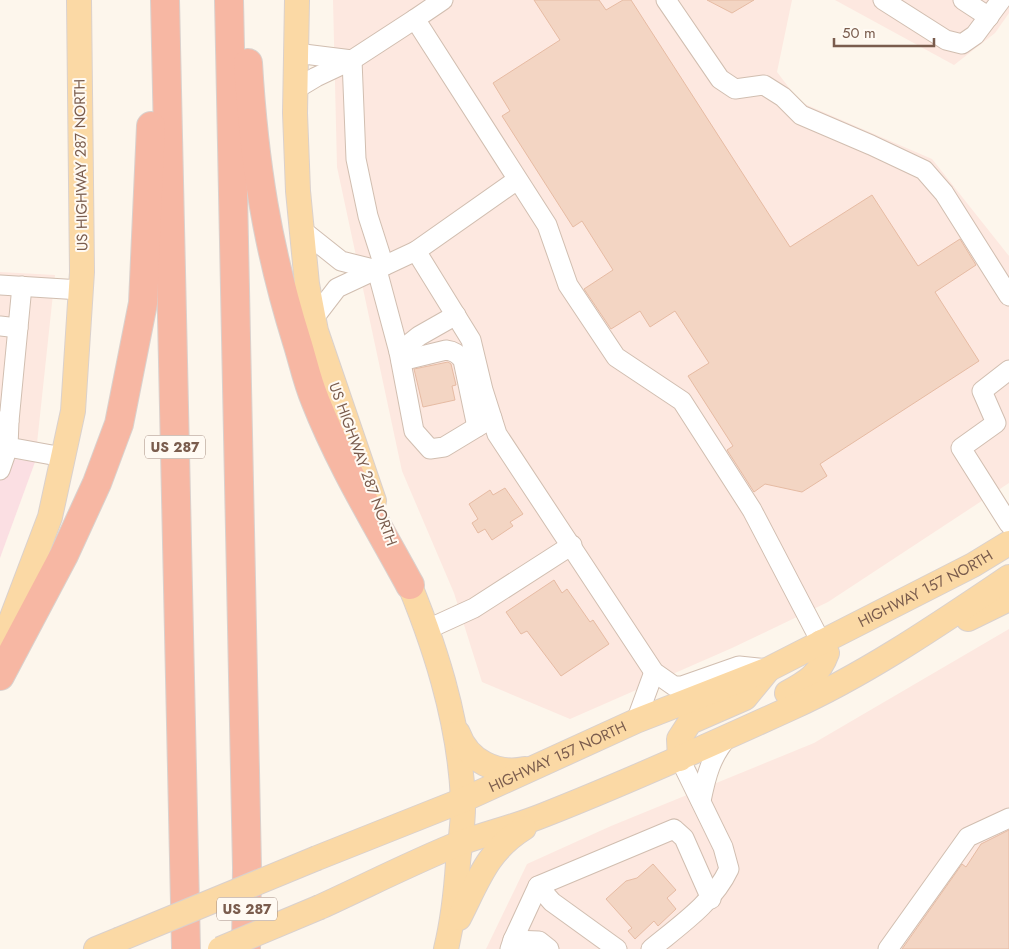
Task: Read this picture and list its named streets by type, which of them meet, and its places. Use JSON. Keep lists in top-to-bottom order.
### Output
{
  "streets": {
    "highway": ["US 287"],
    "main road": ["US HIGHWAY 287 NORTH", "HIGHWAY 157 NORTH"]
  },
  "crossings": [
    ["US HIGHWAY 287 NORTH", "HIGHWAY 157 NORTH"]
  ],
  "scale_bar": "50 m"
}
